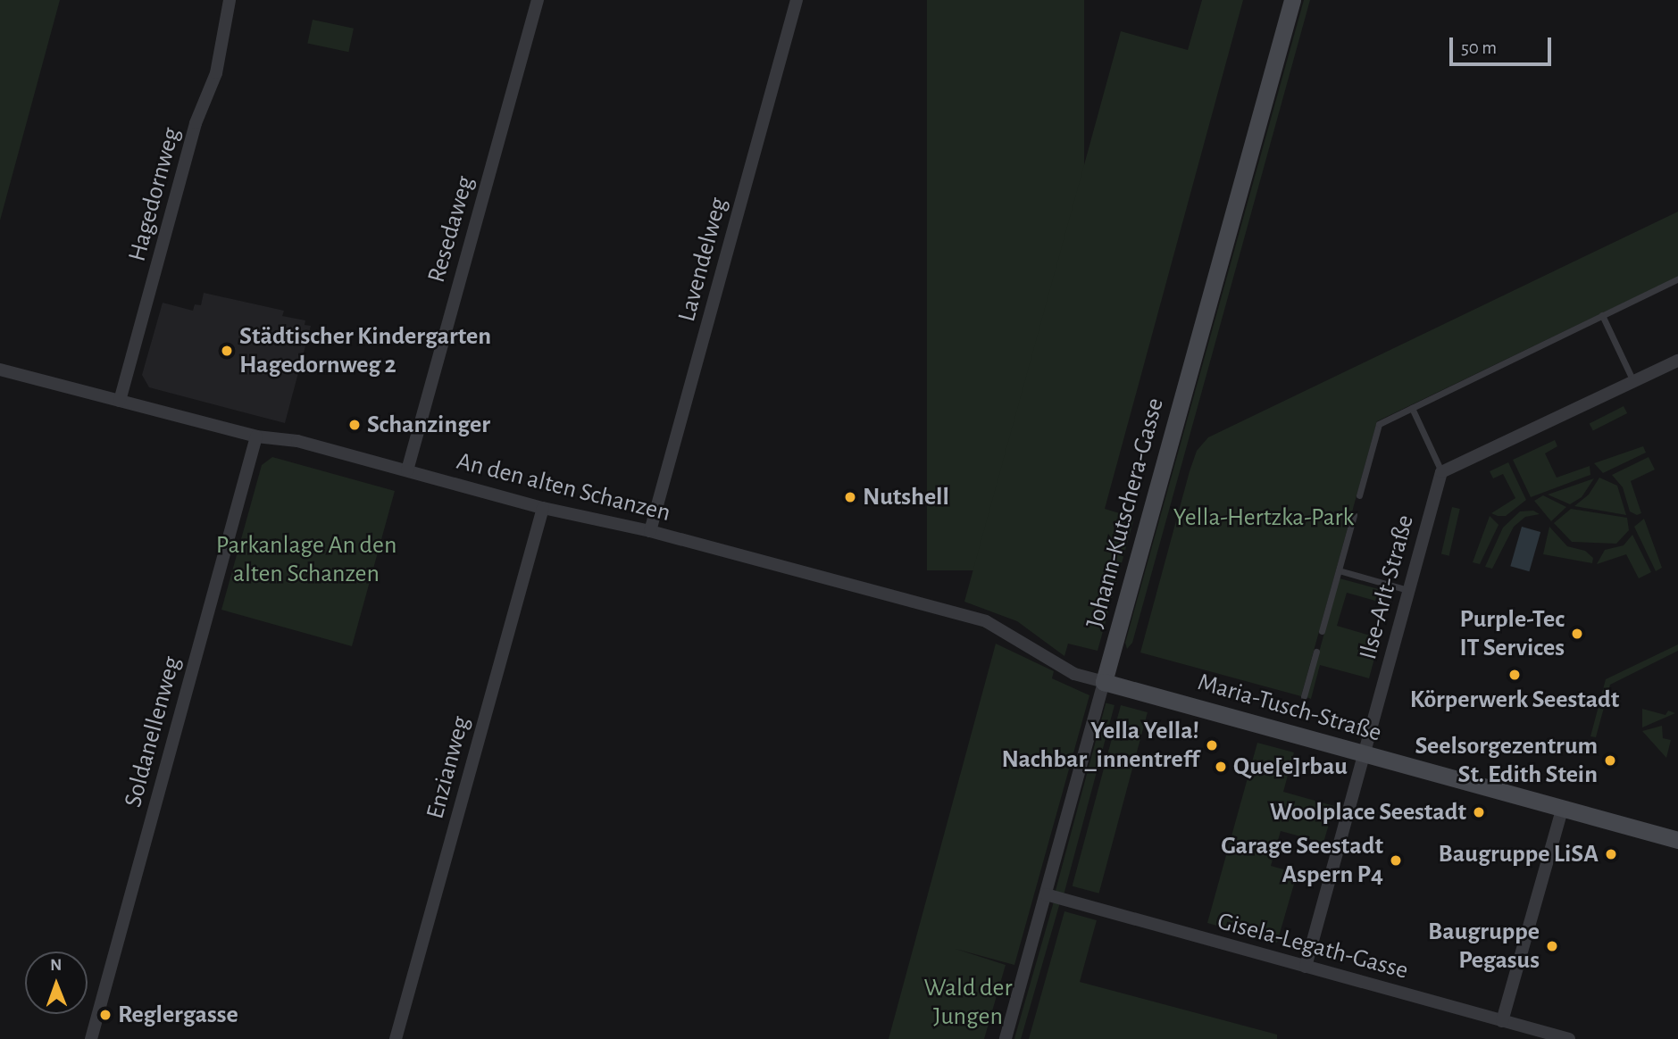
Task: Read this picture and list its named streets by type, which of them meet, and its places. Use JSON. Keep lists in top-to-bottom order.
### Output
{
  "streets": {
    "street": [
      "Hagedornweg",
      "Resedaweg",
      "Lavendelweg",
      "An den alten Schanzen",
      "Johann-Kutschera-Gasse",
      "Ilse-Arlt-Straße",
      "Maria-Tusch-Straße",
      "Soldanellenweg",
      "Enzianweg",
      "Gisela-Legath-Gasse"
    ]
  },
  "crossings": [
    ["Hagedornweg", "An den alten Schanzen"],
    ["Resedaweg", "An den alten Schanzen"],
    ["Lavendelweg", "An den alten Schanzen"],
    ["An den alten Schanzen", "Johann-Kutschera-Gasse"],
    ["An den alten Schanzen", "Maria-Tusch-Straße"],
    ["An den alten Schanzen", "Soldanellenweg"],
    ["An den alten Schanzen", "Enzianweg"],
    ["Johann-Kutschera-Gasse", "Maria-Tusch-Straße"],
    ["Johann-Kutschera-Gasse", "Gisela-Legath-Gasse"],
    ["Ilse-Arlt-Straße", "Maria-Tusch-Straße"],
    ["Ilse-Arlt-Straße", "Gisela-Legath-Gasse"]
  ],
  "parks": ["Yella-Hertzka-Park", "Parkanlage An den alten Schanzen", "Wald der Jungen"],
  "places": [
    "Städtischer Kindergarten Hagedornweg 2",
    "Schanzinger",
    "Nutshell",
    "Purple-Tec IT Services",
    "Körperwerk Seestadt",
    "Yella Yella! Nachbar_innentreff",
    "Seelsorgezentrum St. Edith Stein",
    "Que[e]rbau",
    "Woolplace Seestadt",
    "Baugruppe LiSA",
    "Garage Seestadt Aspern P4",
    "Baugruppe Pegasus",
    "Reglergasse"
  ],
  "scale_bar": "50 m",
  "north": "top"
}
